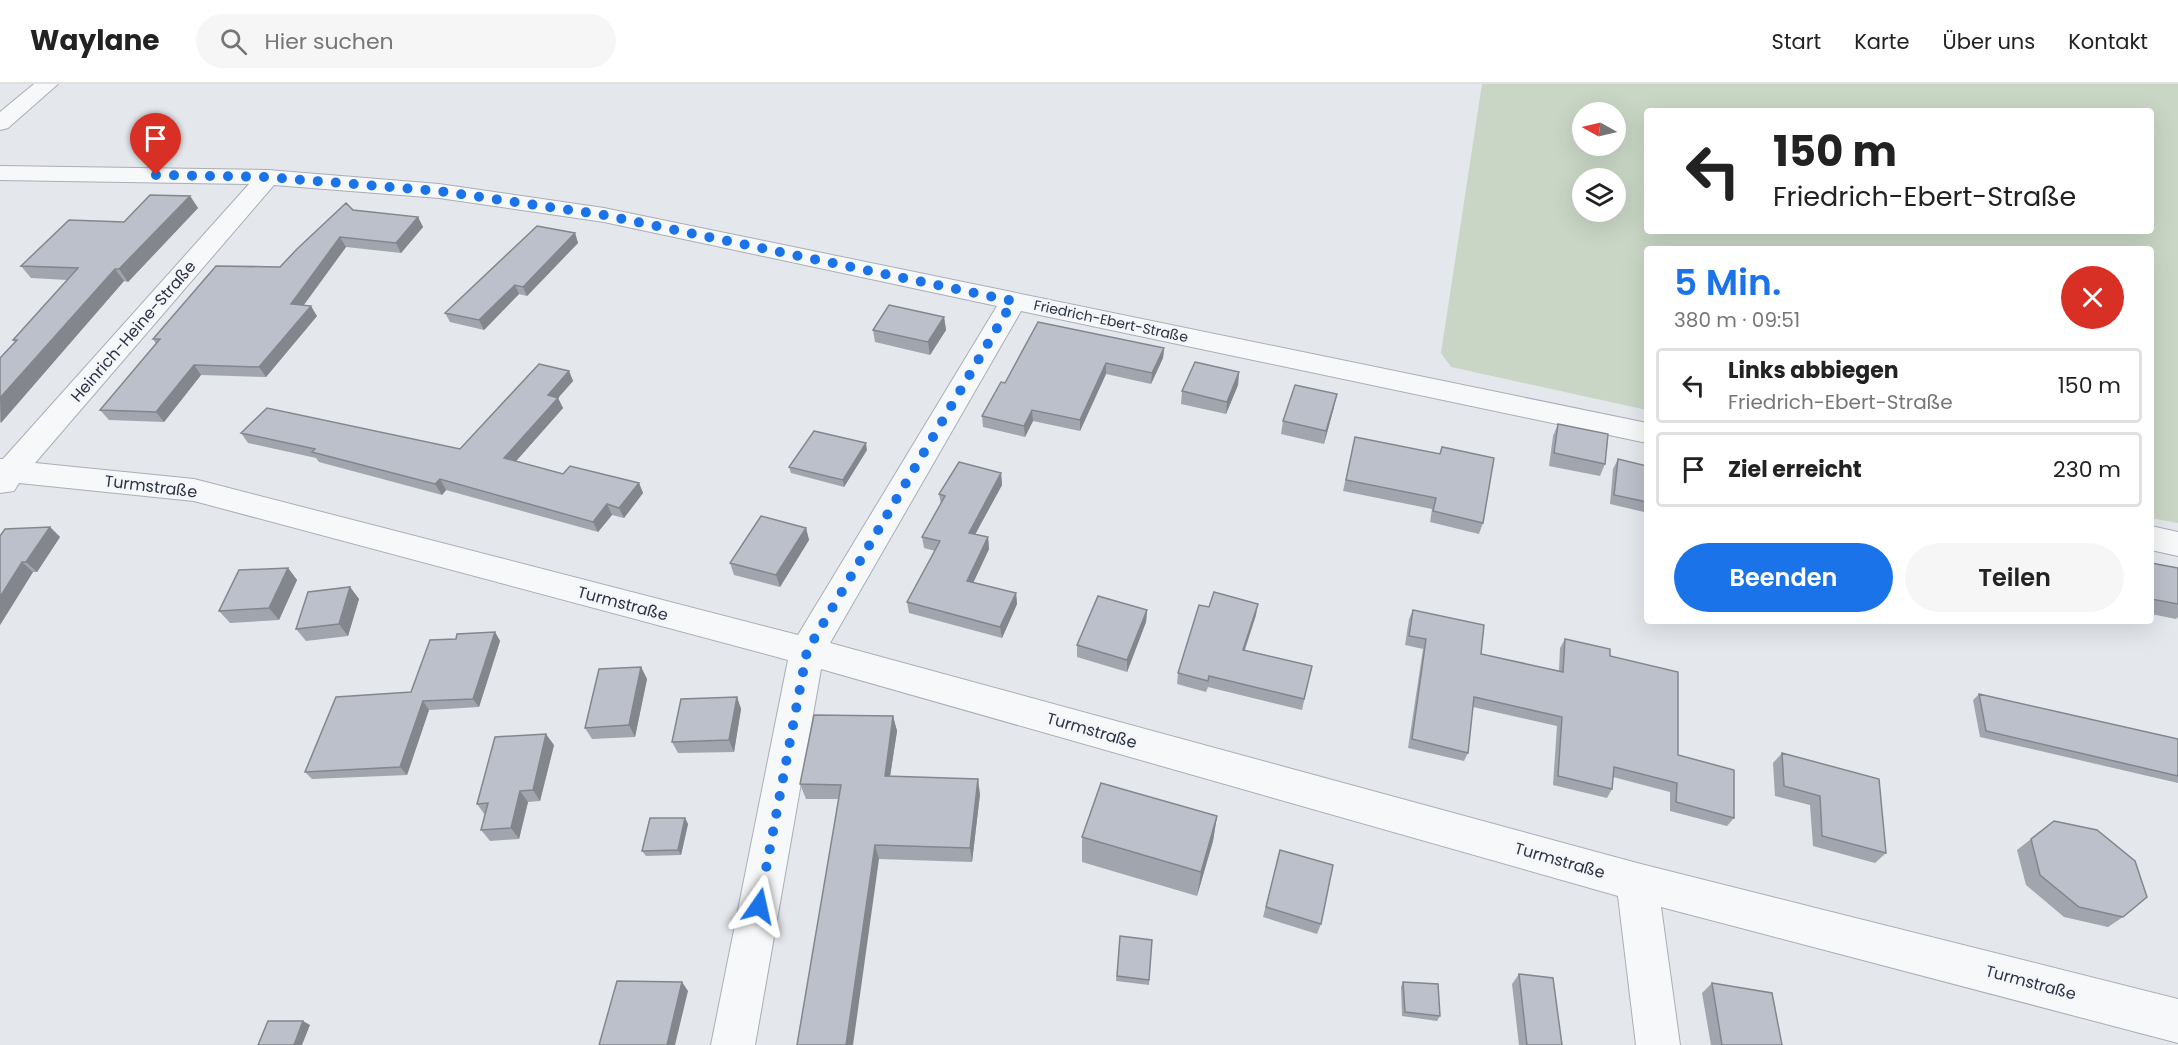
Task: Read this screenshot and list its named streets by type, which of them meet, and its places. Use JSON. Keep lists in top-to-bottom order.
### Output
{
  "streets": {
    "street": ["Friedrich-Ebert-Straße", "Heinrich-Heine-Straße", "Turmstraße"]
  },
  "crossings": [
    ["Friedrich-Ebert-Straße", "Heinrich-Heine-Straße"],
    ["Heinrich-Heine-Straße", "Turmstraße"]
  ],
  "north": "left",
  "page": {
    "header": "Waylane",
    "search": "Hier suchen",
    "nav": [
      "Start",
      "Karte",
      "Über uns",
      "Kontakt"
    ],
    "turn": ["150 m", "Friedrich-Ebert-Straße"],
    "heading": ["5 Min.", "380 m · 09:51"],
    "list": [
      {
        "name": "Links abbiegen",
        "note": "Friedrich-Ebert-Straße",
        "value": "150 m"
      },
      {
        "name": "Ziel erreicht",
        "value": "230 m"
      }
    ],
    "buttons": ["Beenden", "Teilen"]
  }
}
